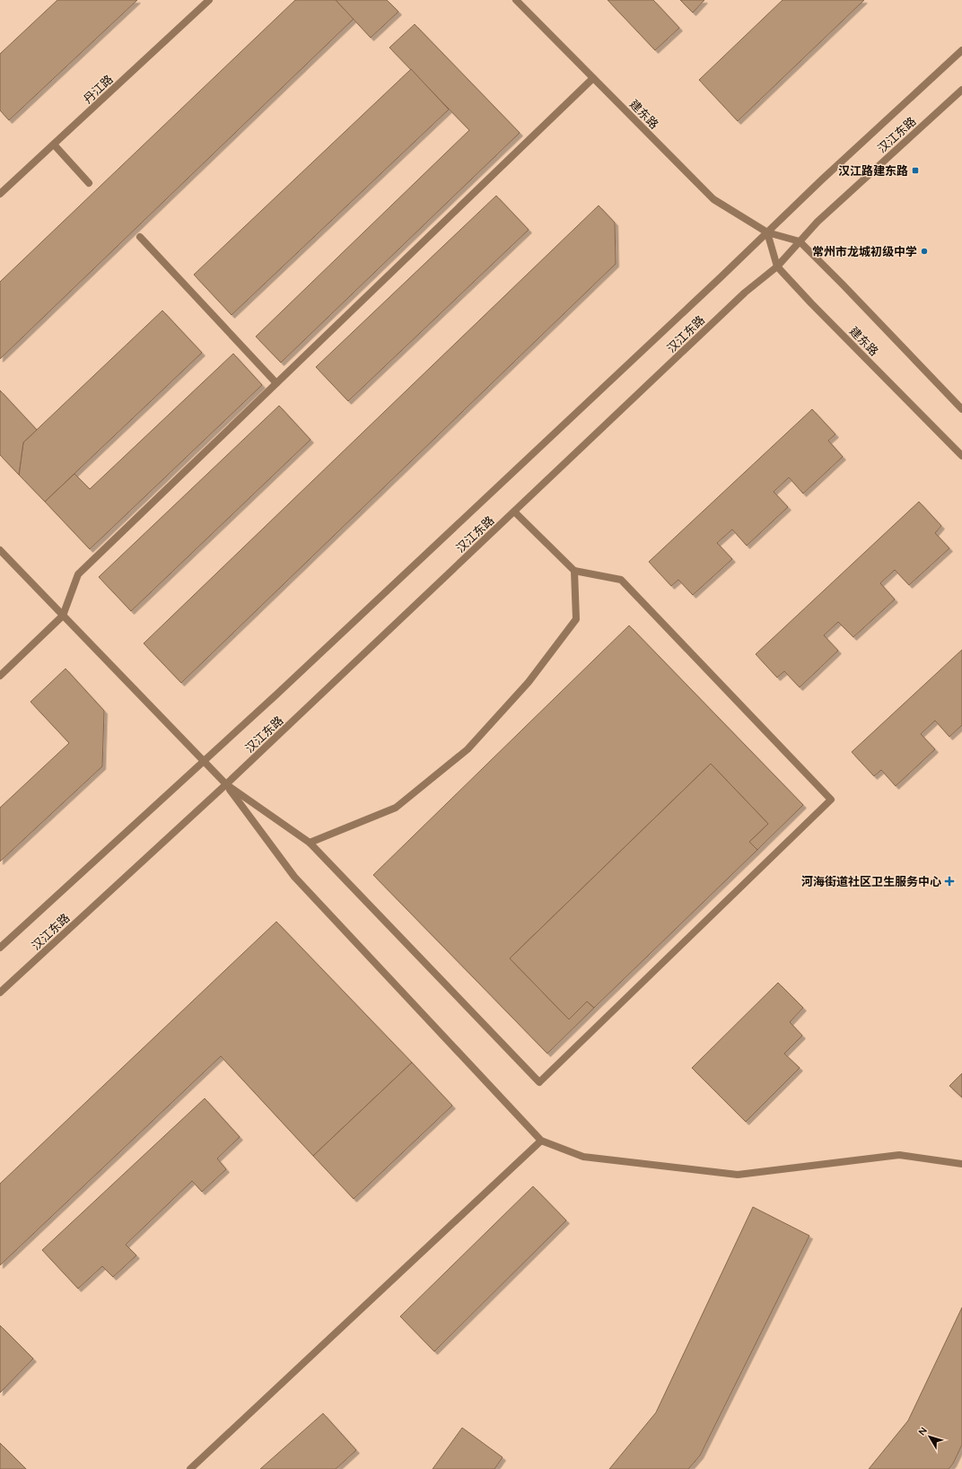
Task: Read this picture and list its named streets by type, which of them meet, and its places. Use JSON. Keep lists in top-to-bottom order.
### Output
{
  "streets": {
    "street": ["丹江路", "建东路", "汉江东路"]
  },
  "crossings": [
    ["建东路", "汉江东路"]
  ],
  "places": {
    "transit": ["汉江路建东路"],
    "other": ["常州市龙城初级中学"],
    "health": ["河海街道社区卫生服务中心"]
  },
  "north": "top left"
}
